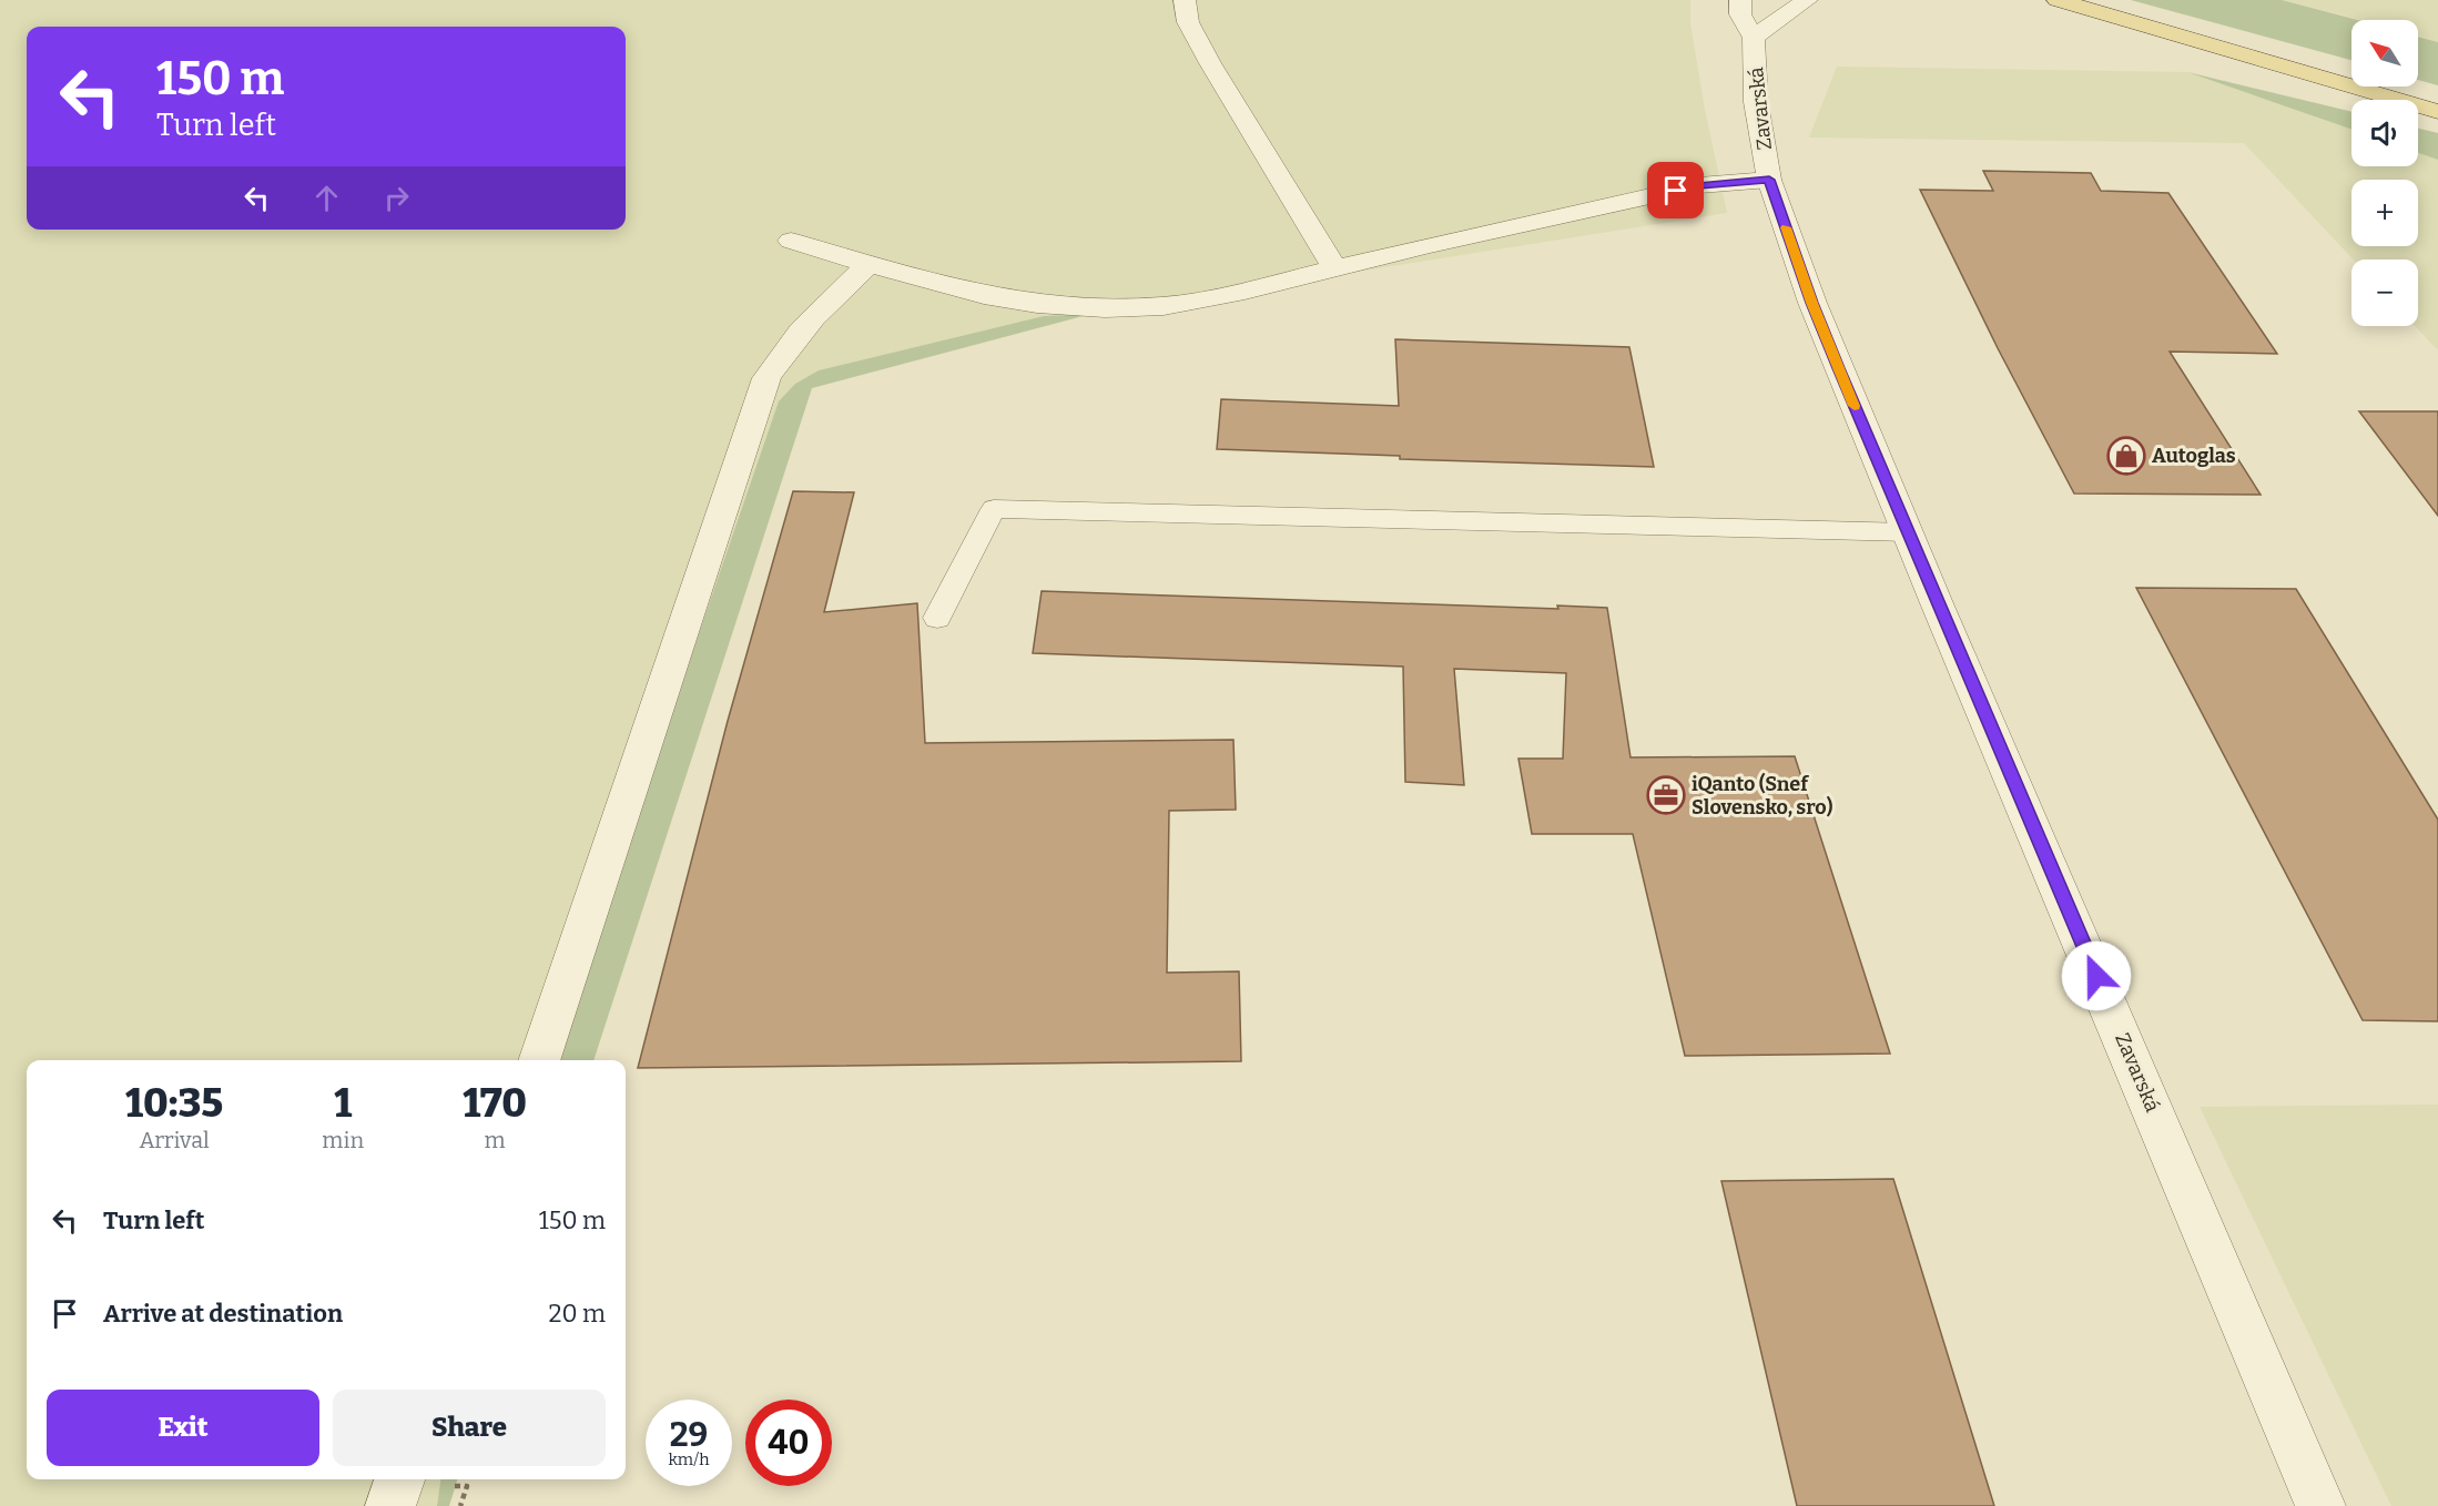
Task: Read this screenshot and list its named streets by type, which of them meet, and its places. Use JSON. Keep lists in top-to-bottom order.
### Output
{
  "streets": {
    "street": ["Zavarská"]
  },
  "places": {
    "shop": ["Autoglas"],
    "office": ["iQanto (Snef Slovensko, sro)"]
  },
  "north": "top left",
  "page": {
    "map_buttons": ["+", "−"],
    "turn": ["150 m", "Turn left"],
    "eta": [
      "10:35",
      "Arrival",
      "1",
      "min",
      "170",
      "m"
    ],
    "list": [
      {
        "name": "Turn left",
        "value": "150 m"
      },
      {
        "name": "Arrive at destination",
        "value": "20 m"
      }
    ],
    "buttons": ["Exit", "Share"],
    "speed": "29 km/h",
    "limit": "40"
  }
}
